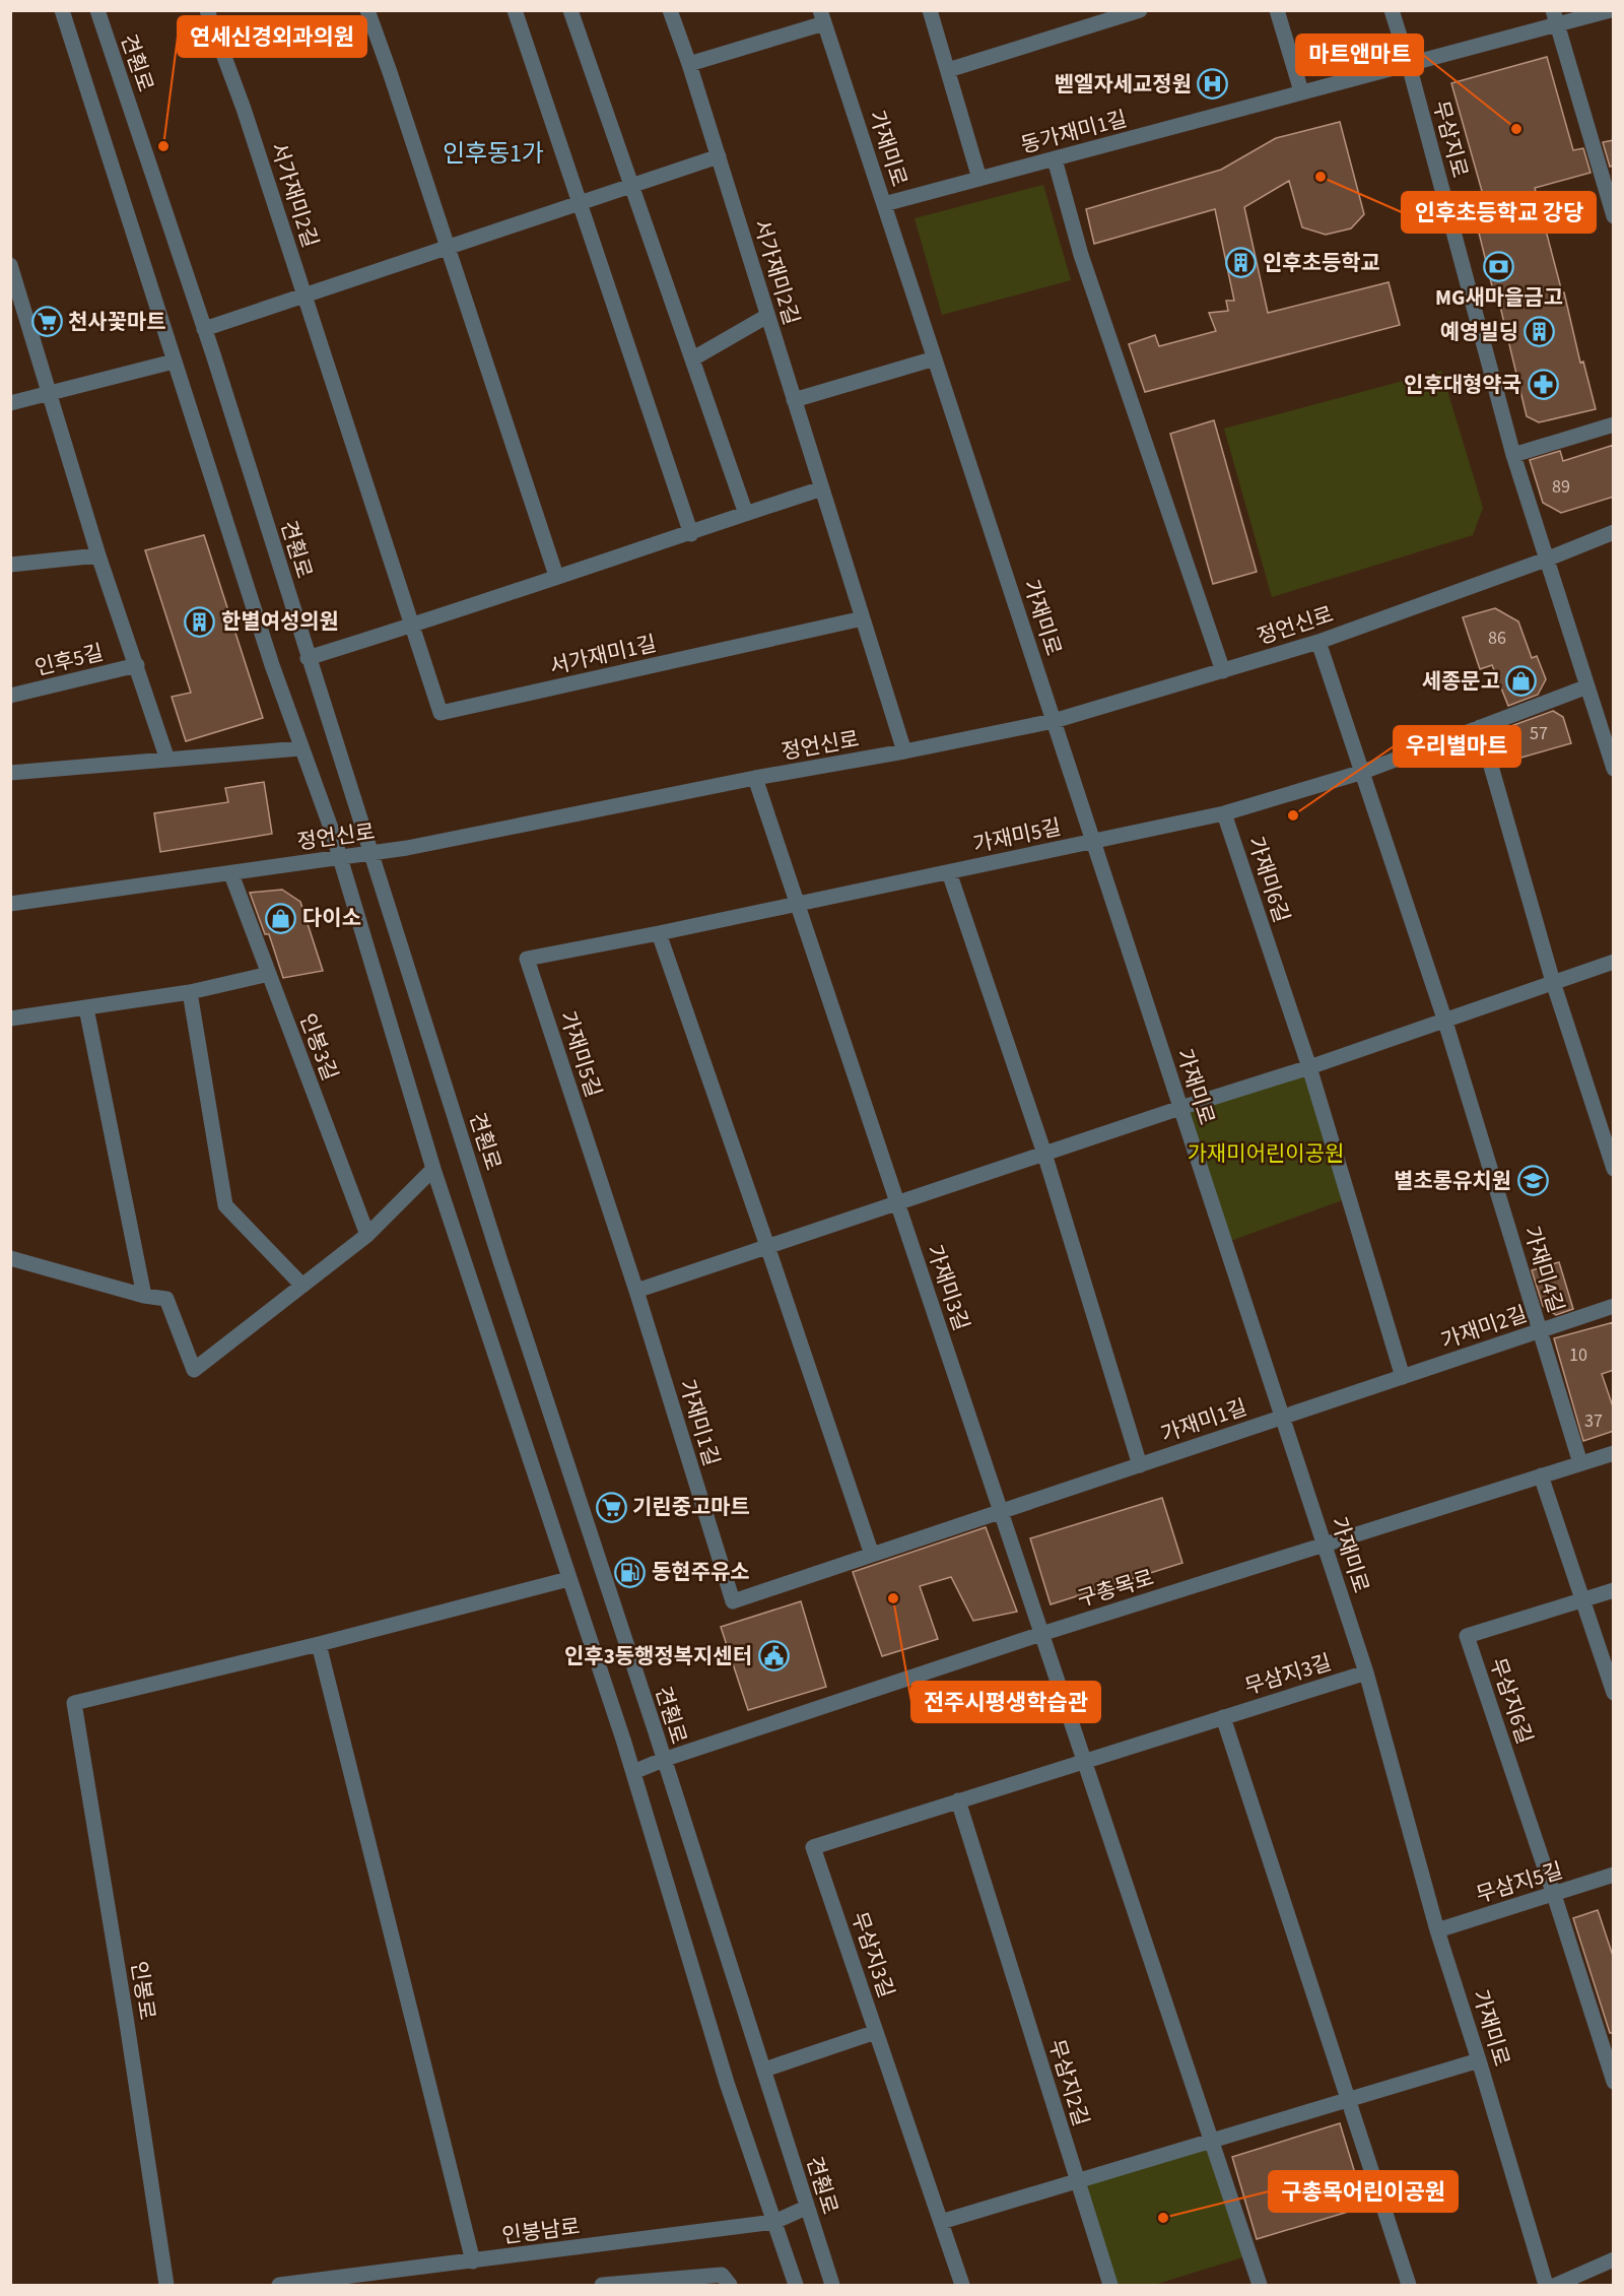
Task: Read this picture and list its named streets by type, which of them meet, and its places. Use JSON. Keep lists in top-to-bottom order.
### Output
{
  "streets": {
    "street": [
      "견훤로",
      "동가재미1길",
      "무삼지로",
      "가재미로",
      "서가재미2길",
      "정언신로",
      "서가재미1길",
      "인후5길",
      "가재미5길",
      "가재미6길",
      "인봉3길",
      "가재미4길",
      "가재미3길",
      "가재미2길",
      "가재미1길",
      "구총목로",
      "무삼지3길",
      "무삼지6길",
      "무삼지5길",
      "인봉로",
      "무삼지2길",
      "인봉남로"
    ]
  },
  "crossings": [
    ["견훤로", "정언신로"],
    ["견훤로", "구총목로"],
    ["견훤로", "인봉남로"],
    ["동가재미1길", "무삼지로"],
    ["동가재미1길", "가재미로"],
    ["무삼지로", "정언신로"],
    ["무삼지로", "가재미6길"],
    ["가재미로", "정언신로"],
    ["가재미로", "가재미5길"],
    ["가재미로", "가재미6길"],
    ["가재미로", "가재미2길"],
    ["가재미로", "가재미1길"],
    ["가재미로", "구총목로"],
    ["가재미로", "무삼지3길"],
    ["가재미로", "무삼지5길"],
    ["서가재미2길", "서가재미1길"],
    ["정언신로", "인봉3길"],
    ["가재미5길", "가재미6길"],
    ["가재미5길", "가재미3길"],
    ["가재미5길", "가재미1길"],
    ["가재미6길", "가재미4길"],
    ["가재미4길", "가재미2길"],
    ["가재미4길", "구총목로"],
    ["가재미3길", "가재미1길"],
    ["가재미2길", "가재미1길"],
    ["무삼지3길", "무삼지2길"],
    ["무삼지6길", "무삼지5길"]
  ],
  "districts": ["인후동1가"],
  "parks": ["가재미어린이공원"],
  "places": {
    "hospital": ["벧엘자세교정원"],
    "other": [
      "마트앤마트",
      "연세신경외과의원",
      "인후초등학교 강당",
      "우리별마트",
      "전주시평생학습관",
      "구총목어린이공원"
    ],
    "building": ["인후초등학교", "예영빌딩", "한별여성의원"],
    "bank": ["MG새마을금고"],
    "supermarket": ["천사꽃마트", "기린중고마트"],
    "pharmacy": ["인후대형약국"],
    "shop": ["세종문고", "다이소"],
    "school or university": ["별초롱유치원"],
    "fuel station": ["동현주유소"],
    "public building": ["인후3동행정복지센터"]
  },
  "house_numbers": [
    "89",
    "86",
    "57",
    "10",
    "37"
  ]
}
